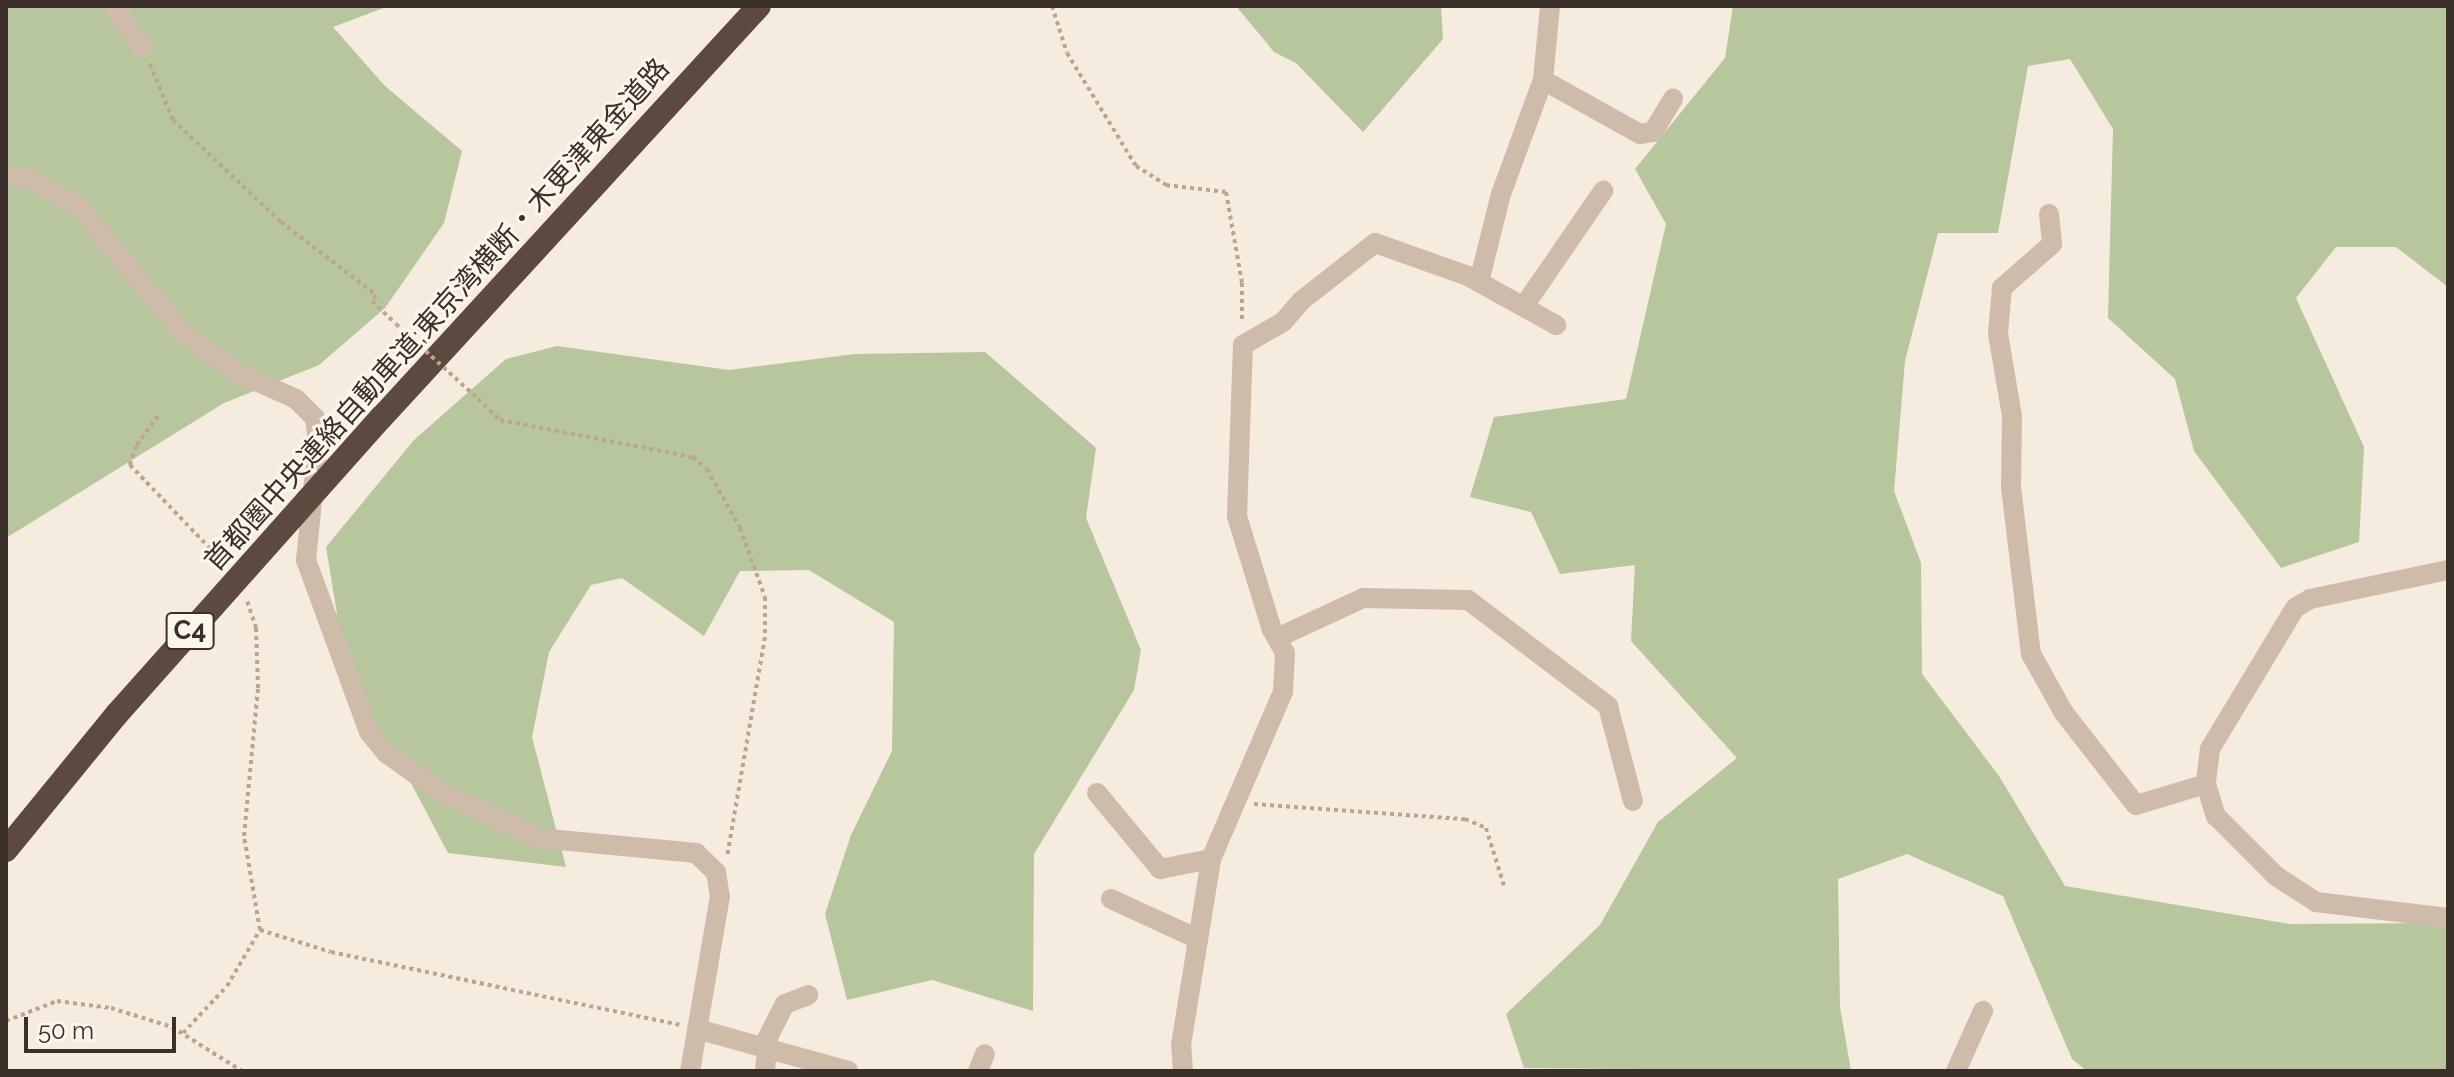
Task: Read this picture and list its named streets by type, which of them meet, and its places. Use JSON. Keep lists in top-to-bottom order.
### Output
{
  "streets": {
    "highway": ["首都圏中央連絡自動車道;東京湾横断・木更津東金道路", "C4"]
  },
  "scale_bar": "50 m"
}
